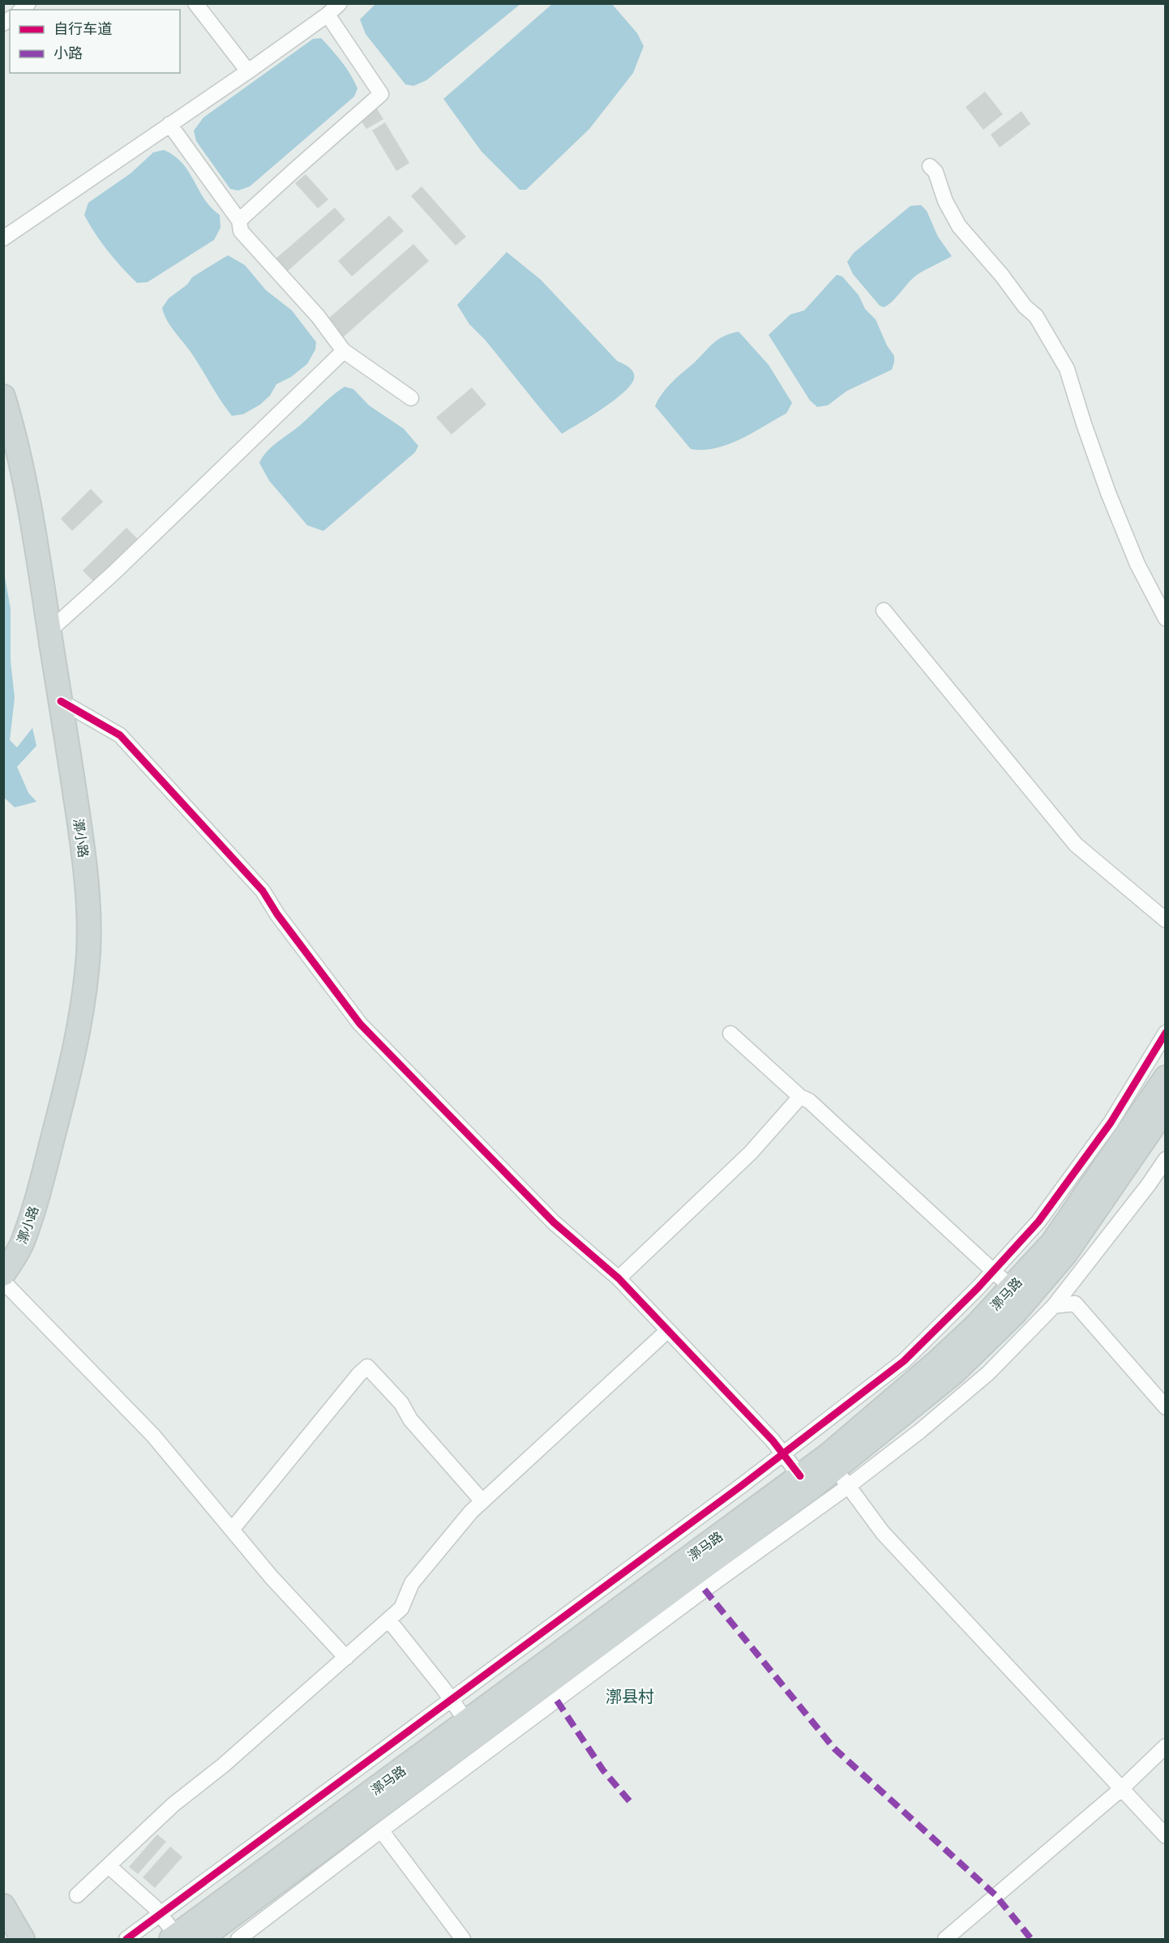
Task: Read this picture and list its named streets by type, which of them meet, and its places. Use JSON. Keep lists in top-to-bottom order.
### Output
{
  "streets": {
    "main road": ["漷小路", "漷马路"]
  },
  "districts": ["漷县村"],
  "legend": ["自行车道", "小路"]
}
